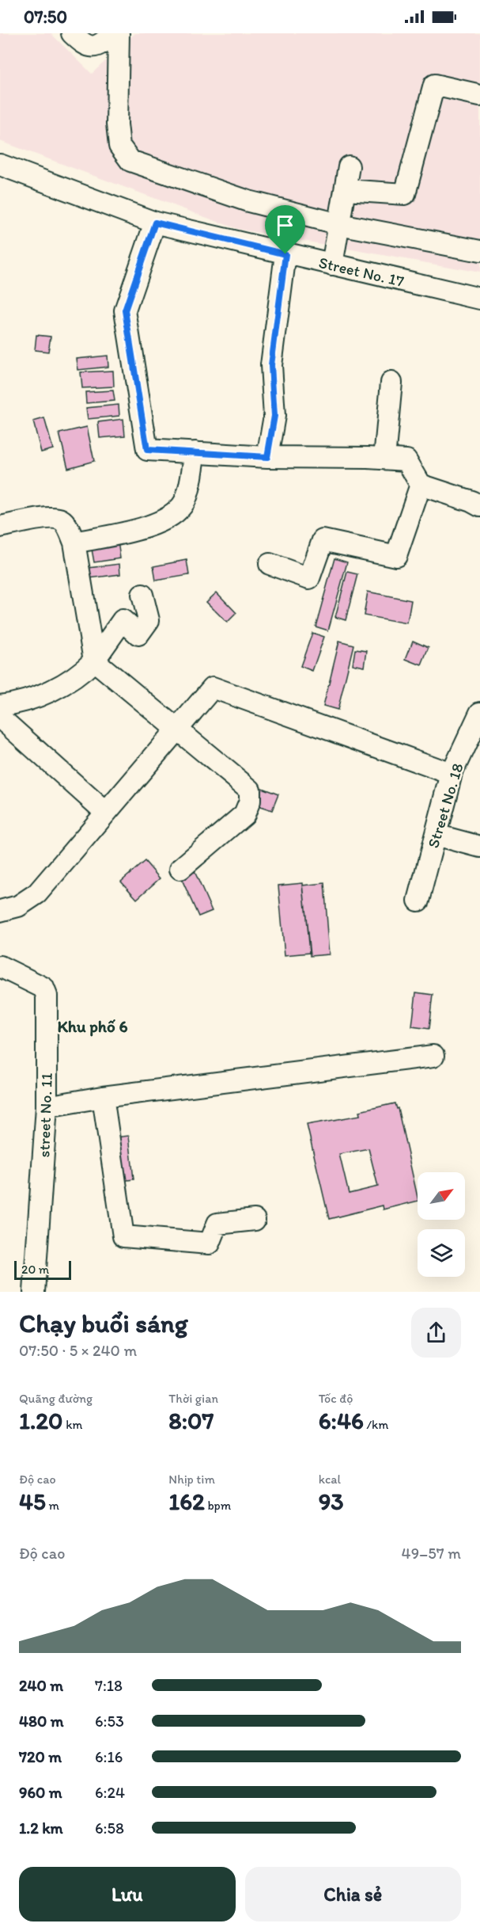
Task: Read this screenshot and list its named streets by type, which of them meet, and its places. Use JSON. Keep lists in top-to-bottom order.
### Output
{
  "streets": {
    "street": ["Street No. 17", "Street No. 18", "street No. 11"]
  },
  "districts": ["Khu phố 6"],
  "scale_bar": "20 m",
  "north": "top right",
  "page": {
    "status": "07:50",
    "scale": "20 m",
    "heading": ["Chạy buổi sáng", "07:50 · 5 × 240 m"],
    "stats": [
      ["Quãng đường", "1.20 km"],
      ["Thời gian", "8:07"],
      ["Tốc độ", "6:46 /km"],
      ["Độ cao", "45 m"],
      ["Nhịp tim", "162 bpm"],
      ["kcal", "93"]
    ],
    "chart": ["Độ cao", "49–57 m"],
    "list": [
      {
        "name": "240 m",
        "note": "7:18"
      },
      {
        "name": "480 m",
        "note": "6:53"
      },
      {
        "name": "720 m",
        "note": "6:16"
      },
      {
        "name": "960 m",
        "note": "6:24"
      },
      {
        "name": "1.2 km",
        "note": "6:58"
      }
    ],
    "buttons": ["Lưu", "Chia sẻ"]
  }
}
